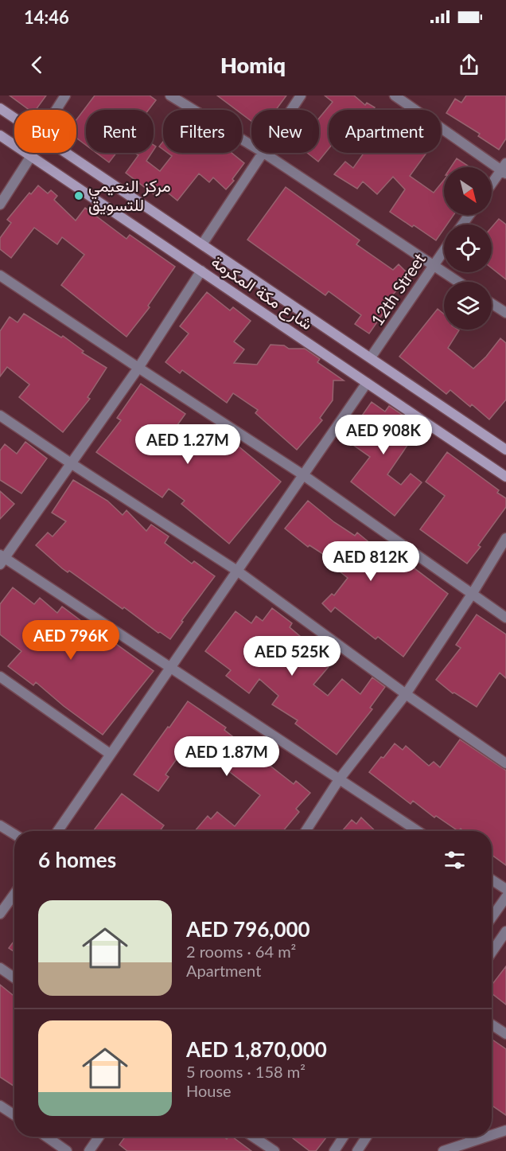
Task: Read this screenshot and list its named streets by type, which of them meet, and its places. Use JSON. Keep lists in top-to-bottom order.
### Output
{
  "streets": {
    "main road": ["شارع مكة المكرمة"],
    "street": ["12th Street"]
  },
  "crossings": [
    ["12th Street", "شارع مكة المكرمة"]
  ],
  "places": ["مركز النعيمي للتسويق"],
  "north": "bottom right",
  "page": {
    "status": "14:46",
    "header": "Homiq",
    "chip": [
      "Buy",
      "Rent",
      "Filters",
      "New",
      "Apartment"
    ],
    "price": [
      "AED 908K",
      "AED 1.27M",
      "AED 812K",
      "AED 796K",
      "AED 525K",
      "AED 1.87M"
    ],
    "heading": "6 homes",
    "list": [
      {
        "name": "AED 796,000",
        "note": "2 rooms · 64 m² · Apartment"
      },
      {
        "name": "AED 1,870,000",
        "note": "5 rooms · 158 m² · House"
      }
    ]
  }
}
